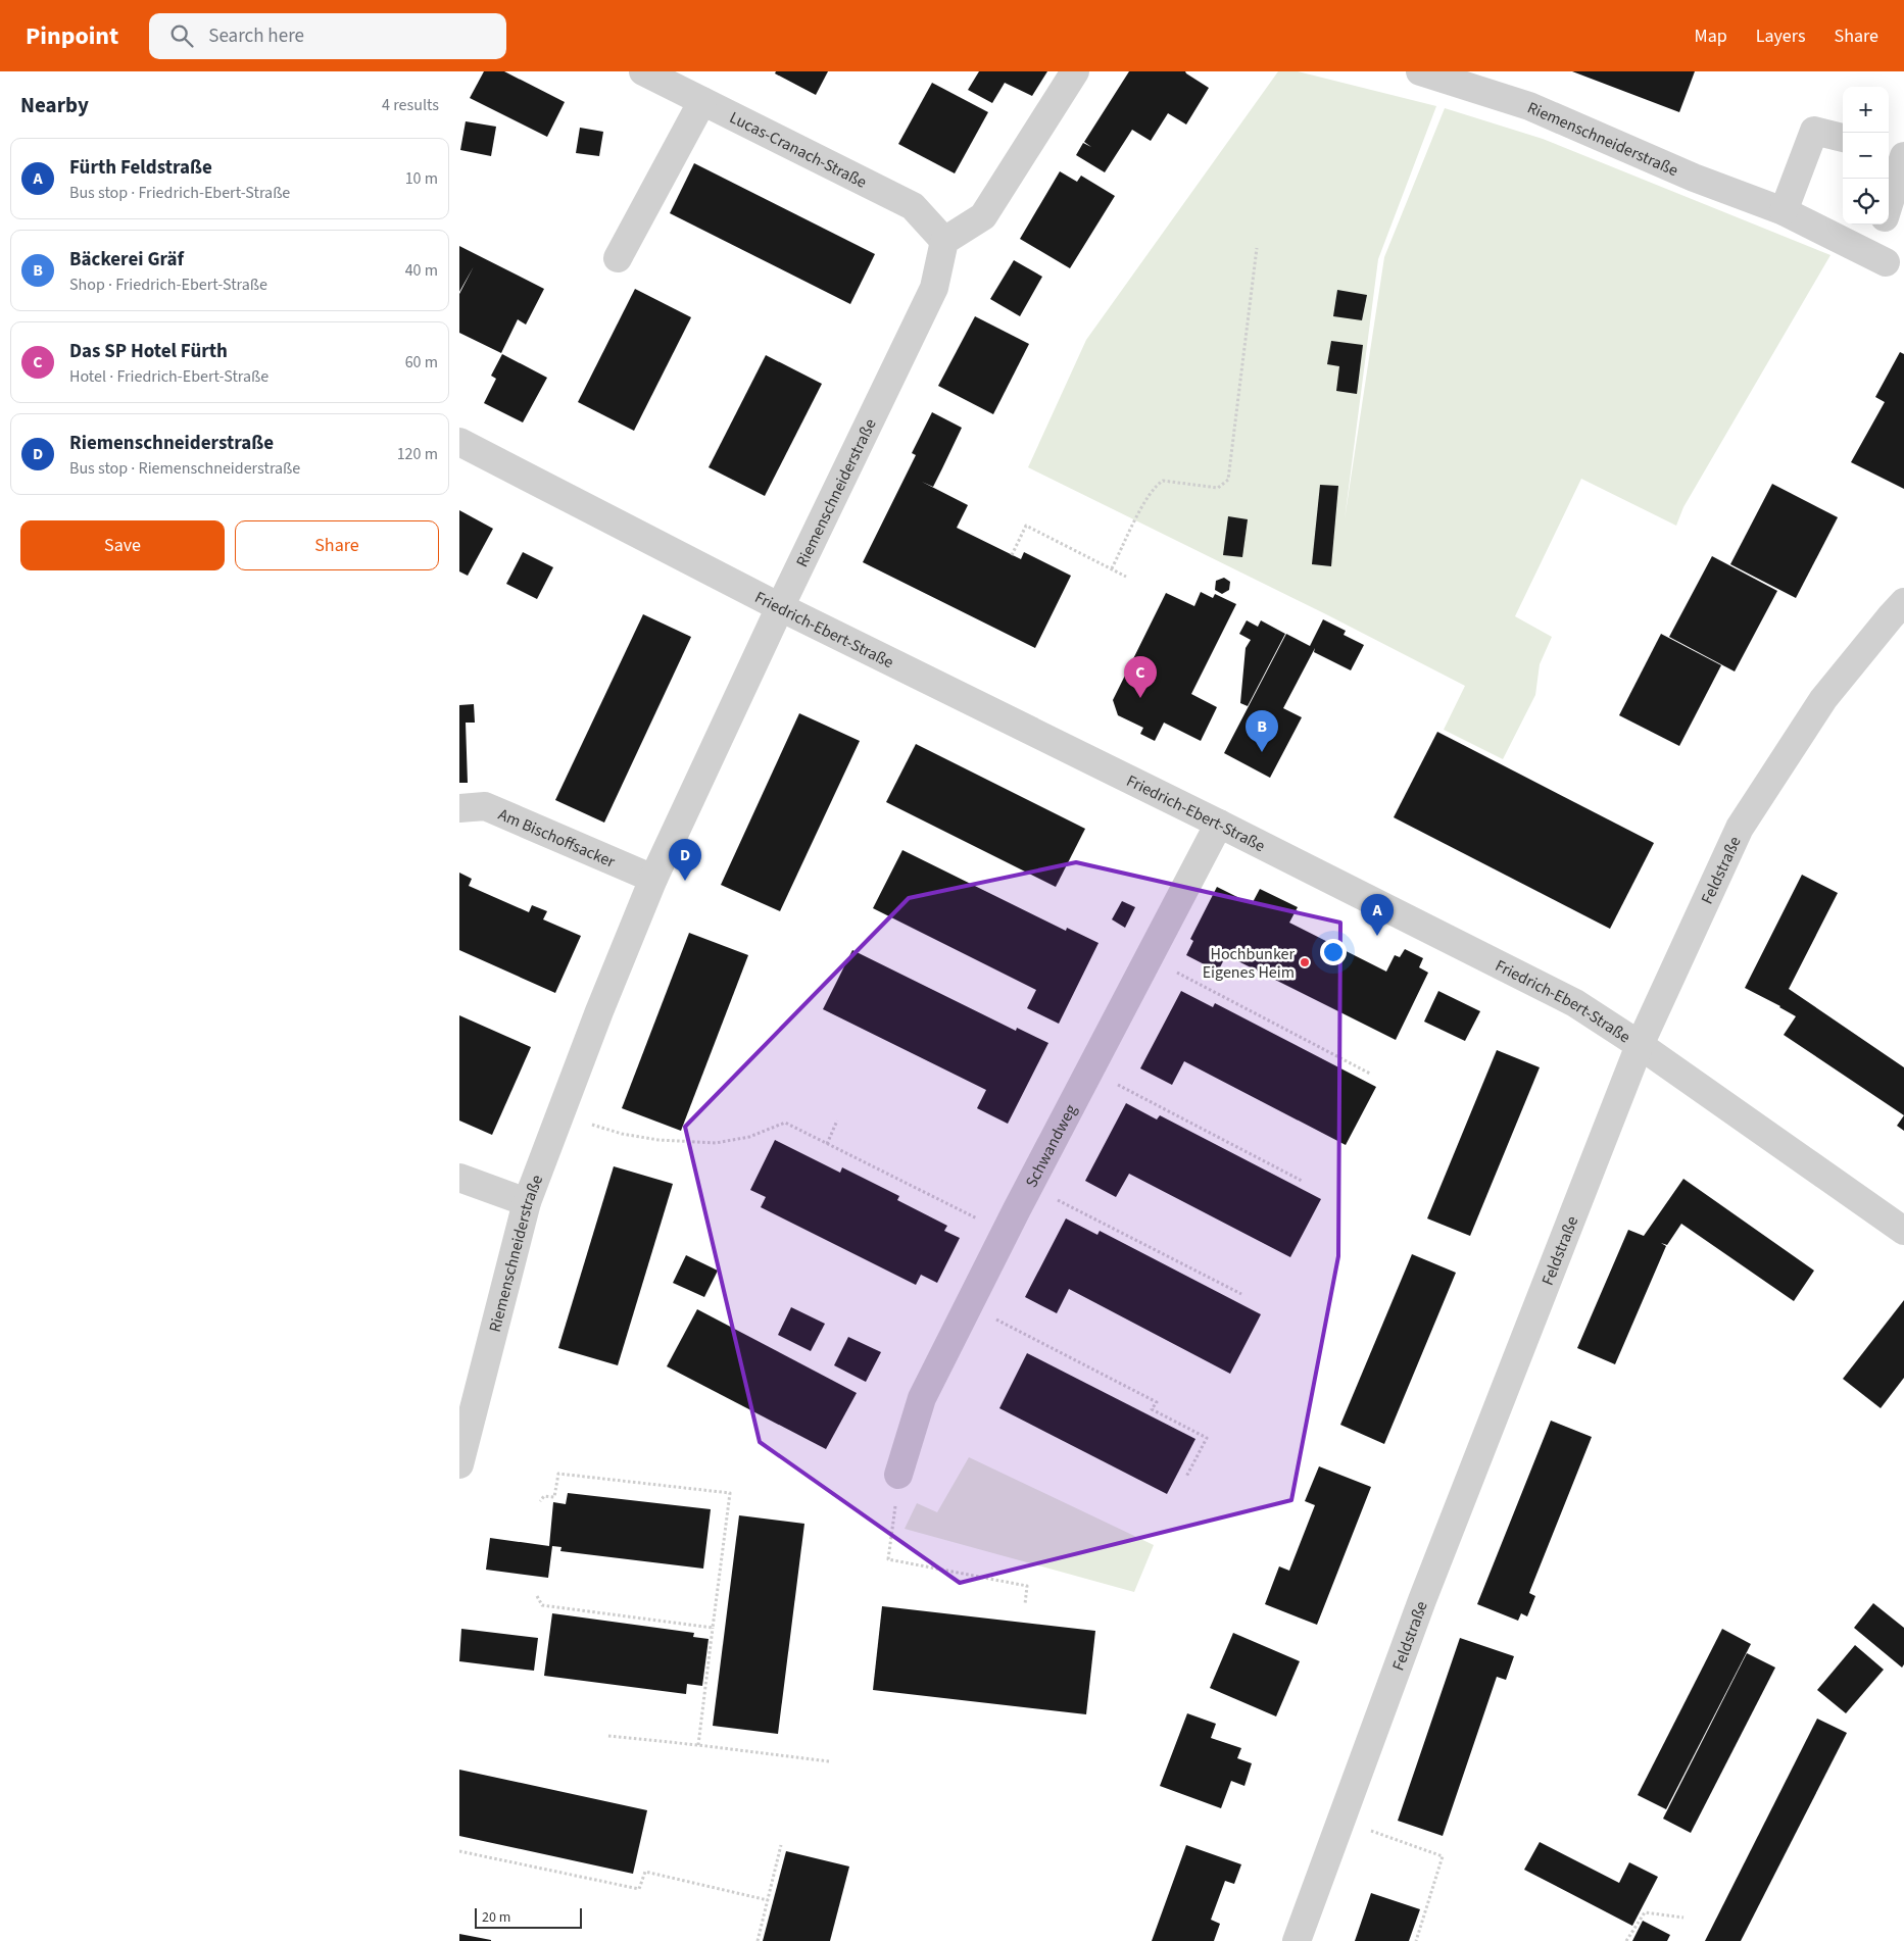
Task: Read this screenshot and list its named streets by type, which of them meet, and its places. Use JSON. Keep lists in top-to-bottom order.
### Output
{
  "streets": {
    "street": [
      "Riemenschneiderstraße",
      "Lucas-Cranach-Straße",
      "Friedrich-Ebert-Straße",
      "Am Bischoffsacker",
      "Feldstraße",
      "Schwandweg"
    ]
  },
  "crossings": [
    ["Riemenschneiderstraße", "Lucas-Cranach-Straße"],
    ["Riemenschneiderstraße", "Friedrich-Ebert-Straße"],
    ["Riemenschneiderstraße", "Am Bischoffsacker"],
    ["Friedrich-Ebert-Straße", "Feldstraße"],
    ["Friedrich-Ebert-Straße", "Schwandweg"]
  ],
  "places": ["Hochbunker Eigenes Heim"],
  "scale_bar": "20 m",
  "page": {
    "header": "Pinpoint",
    "search": "Search here",
    "nav": ["Map", "Layers", "Share"],
    "heading": ["Nearby", "4 results"],
    "map_buttons": ["+", "−"],
    "list": [
      {
        "mark": "A",
        "name": "Fürth Feldstraße",
        "note": "Bus stop · Friedrich-Ebert-Straße",
        "value": "10 m"
      },
      {
        "mark": "B",
        "name": "Bäckerei Gräf",
        "note": "Shop · Friedrich-Ebert-Straße",
        "value": "40 m"
      },
      {
        "mark": "C",
        "name": "Das SP Hotel Fürth",
        "note": "Hotel · Friedrich-Ebert-Straße",
        "value": "60 m"
      },
      {
        "mark": "D",
        "name": "Riemenschneiderstraße",
        "note": "Bus stop · Riemenschneiderstraße",
        "value": "120 m"
      }
    ],
    "buttons": ["Save", "Share"],
    "pins": [
      "C",
      "B",
      "D",
      "A"
    ],
    "scale": "20 m"
  }
}
